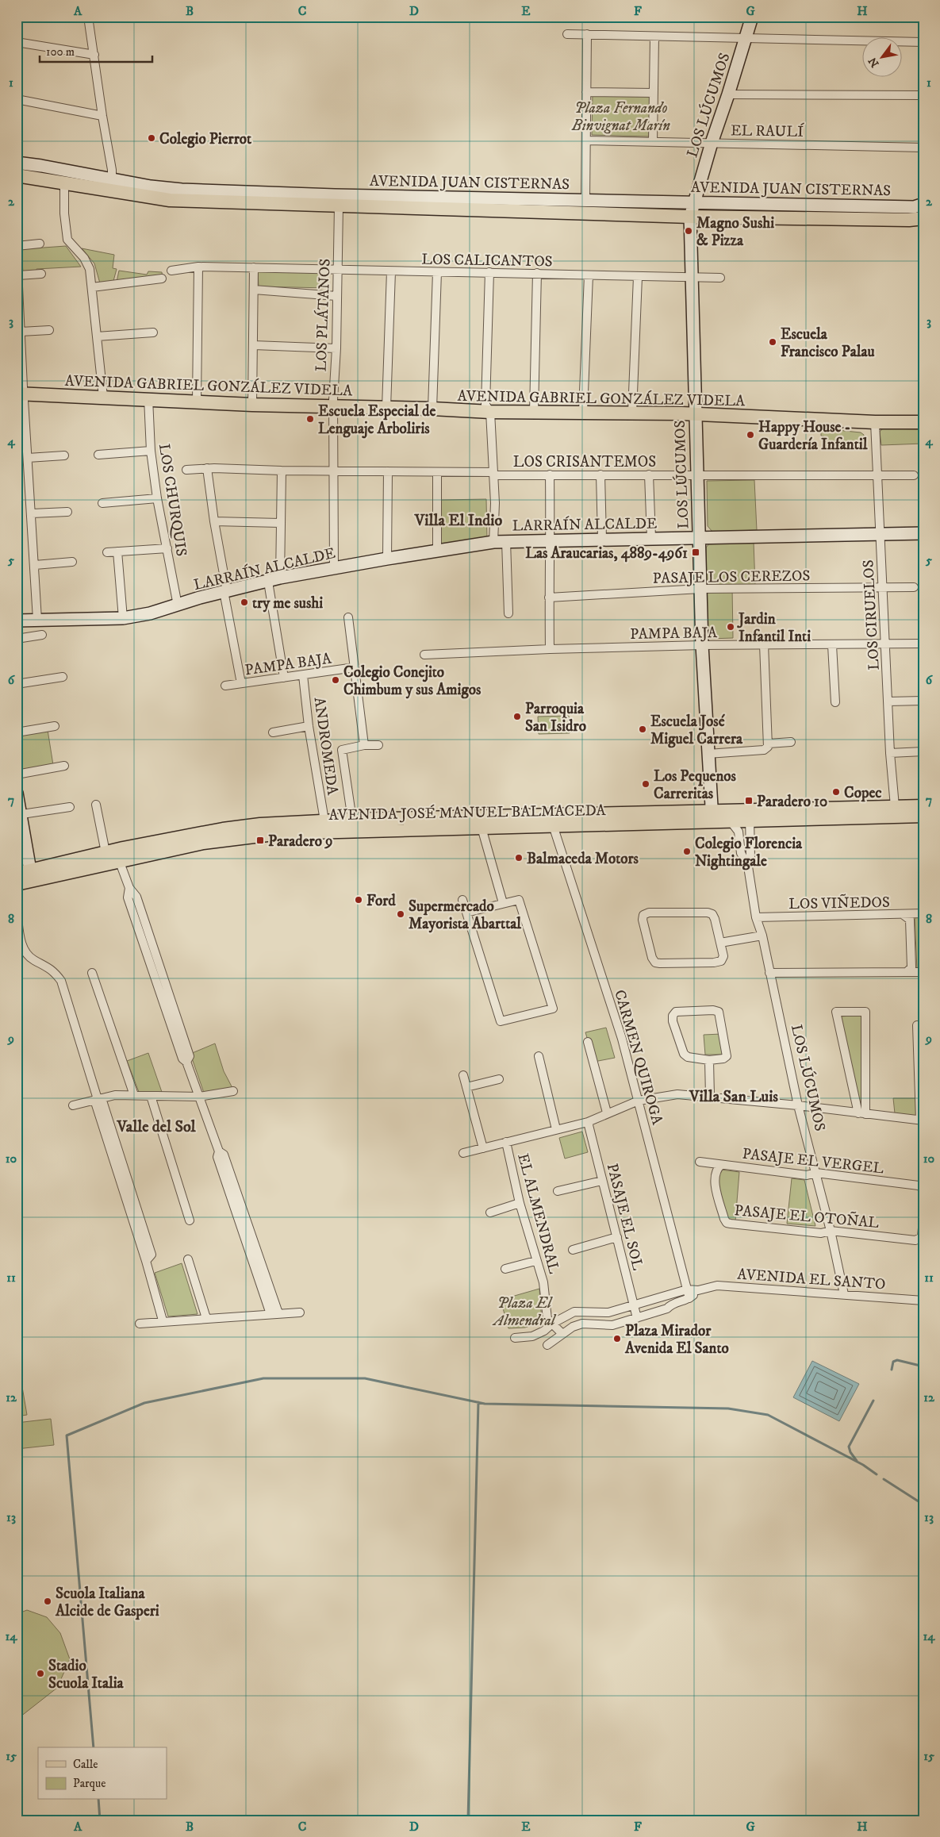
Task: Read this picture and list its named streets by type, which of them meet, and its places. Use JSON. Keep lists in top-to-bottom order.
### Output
{
  "streets": {
    "main road": ["AVENIDA JUAN CISTERNAS", "AVENIDA GABRIEL GONZÁLEZ VIDELA", "AVENIDA JOSÉ MANUEL BALMACEDA"],
    "street": [
      "LOS LÚCUMOS",
      "EL RAULÍ",
      "LOS CALICANTOS",
      "LOS PLÁTANOS",
      "LOS CRISANTEMOS",
      "LOS CHURQUIS",
      "LARRAÍN ALCALDE",
      "PASAJE LOS CEREZOS",
      "LOS CIRUELOS",
      "PAMPA BAJA",
      "ANDROMEDA",
      "LOS VIÑEDOS",
      "CARMEN QUIROGA",
      "PASAJE EL VERGEL",
      "EL ALMENDRAL",
      "PASAJE EL OTOÑAL",
      "PASAJE EL SOL",
      "AVENIDA EL SANTO"
    ]
  },
  "crossings": [
    ["LOS LÚCUMOS", "EL RAULÍ"],
    ["LOS LÚCUMOS", "AVENIDA JUAN CISTERNAS"],
    ["LOS LÚCUMOS", "LOS CALICANTOS"],
    ["LOS LÚCUMOS", "AVENIDA GABRIEL GONZÁLEZ VIDELA"],
    ["LOS LÚCUMOS", "LOS CRISANTEMOS"],
    ["LOS LÚCUMOS", "LARRAÍN ALCALDE"],
    ["LOS LÚCUMOS", "PASAJE LOS CEREZOS"],
    ["LOS LÚCUMOS", "PAMPA BAJA"],
    ["LOS LÚCUMOS", "AVENIDA JOSÉ MANUEL BALMACEDA"],
    ["LOS LÚCUMOS", "LOS VIÑEDOS"],
    ["LOS LÚCUMOS", "PASAJE EL VERGEL"],
    ["LOS LÚCUMOS", "PASAJE EL OTOÑAL"],
    ["LOS LÚCUMOS", "AVENIDA EL SANTO"],
    ["AVENIDA JUAN CISTERNAS", "LOS PLÁTANOS"],
    ["LOS CALICANTOS", "LOS PLÁTANOS"],
    ["LOS PLÁTANOS", "AVENIDA GABRIEL GONZÁLEZ VIDELA"],
    ["LOS PLÁTANOS", "LOS CRISANTEMOS"],
    ["LOS PLÁTANOS", "LARRAÍN ALCALDE"],
    ["AVENIDA GABRIEL GONZÁLEZ VIDELA", "LOS CHURQUIS"],
    ["AVENIDA GABRIEL GONZÁLEZ VIDELA", "LOS CIRUELOS"],
    ["LOS CRISANTEMOS", "LOS CIRUELOS"],
    ["LOS CHURQUIS", "LARRAÍN ALCALDE"],
    ["LARRAÍN ALCALDE", "LOS CIRUELOS"],
    ["PASAJE LOS CEREZOS", "LOS CIRUELOS"],
    ["LOS CIRUELOS", "PAMPA BAJA"],
    ["LOS CIRUELOS", "AVENIDA JOSÉ MANUEL BALMACEDA"],
    ["PAMPA BAJA", "ANDROMEDA"],
    ["ANDROMEDA", "AVENIDA JOSÉ MANUEL BALMACEDA"],
    ["AVENIDA JOSÉ MANUEL BALMACEDA", "CARMEN QUIROGA"],
    ["CARMEN QUIROGA", "AVENIDA EL SANTO"],
    ["PASAJE EL VERGEL", "PASAJE EL OTOÑAL"],
    ["EL ALMENDRAL", "AVENIDA EL SANTO"],
    ["PASAJE EL SOL", "AVENIDA EL SANTO"]
  ],
  "districts": ["Villa El Indio", "Villa San Luis", "Valle del Sol"],
  "parks": ["Plaza Fernando Binvignat Marín", "Plaza El Almendral"],
  "places": {
    "other": [
      "Colegio Pierrot",
      "Magno Sushi & Pizza",
      "Escuela Francisco Palau",
      "Escuela Especial de Lenguaje Arboliris",
      "Happy House - Guardería Infantil",
      "try me sushi",
      "Jardin Infantil Inti",
      "Colegio Conejito Chimbum y sus Amigos",
      "Parroquia San Isidro",
      "Escuela José Miguel Carrera",
      "Los Pequenos Carreritas",
      "Copec",
      "Colegio Florencia Nightingale",
      "Balmaceda Motors",
      "Ford",
      "Supermercado Mayorista Abarttal",
      "Plaza Mirador Avenida El Santo",
      "Scuola Italiana Alcide de Gasperi",
      "Stadio Scuola Italia"
    ],
    "transit": ["Las Araucarias, 4889-4961", "Paradero 10", "Paradero 9"]
  },
  "legend": ["Calle", "Parque"],
  "scale_bar": "100 m",
  "north": "bottom left",
  "grid": {
    "columns": [
      "A",
      "B",
      "C",
      "D",
      "E",
      "F",
      "G",
      "H"
    ],
    "rows": [
      "1",
      "2",
      "3",
      "4",
      "5",
      "6",
      "7",
      "8",
      "9",
      "10",
      "11",
      "12",
      "13",
      "14",
      "15"
    ]
  }
}
